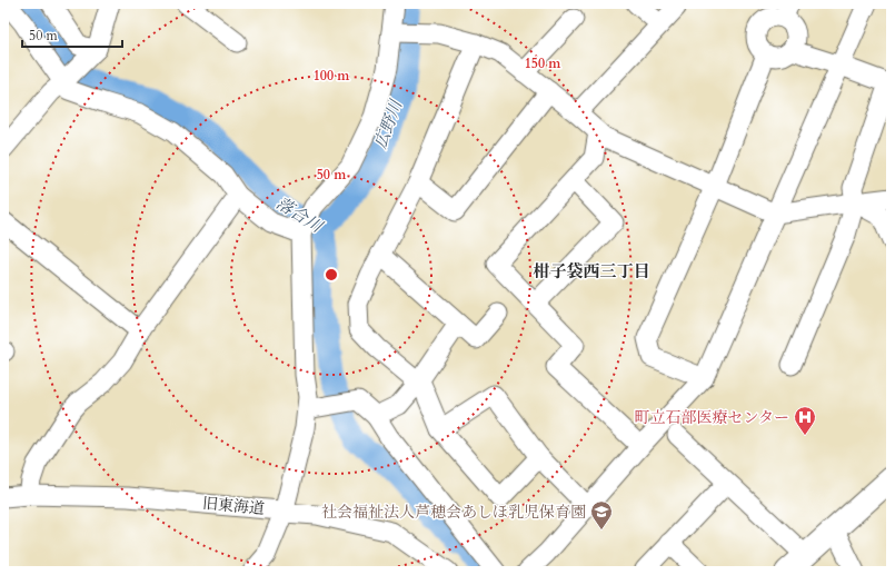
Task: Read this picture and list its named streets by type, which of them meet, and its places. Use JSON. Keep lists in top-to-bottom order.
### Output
{
  "streets": {
    "street": ["旧東海道"]
  },
  "districts": ["柑子袋西三丁目"],
  "water": ["広野川", "落合川"],
  "places": {
    "hospital": ["町立石部医療センター"],
    "school or university": ["社会福祉法人芦穂会あしほ乳児保育園"]
  },
  "scale_bar": "50 m",
  "rings": ["150 m", "100 m", "50 m"]
}
